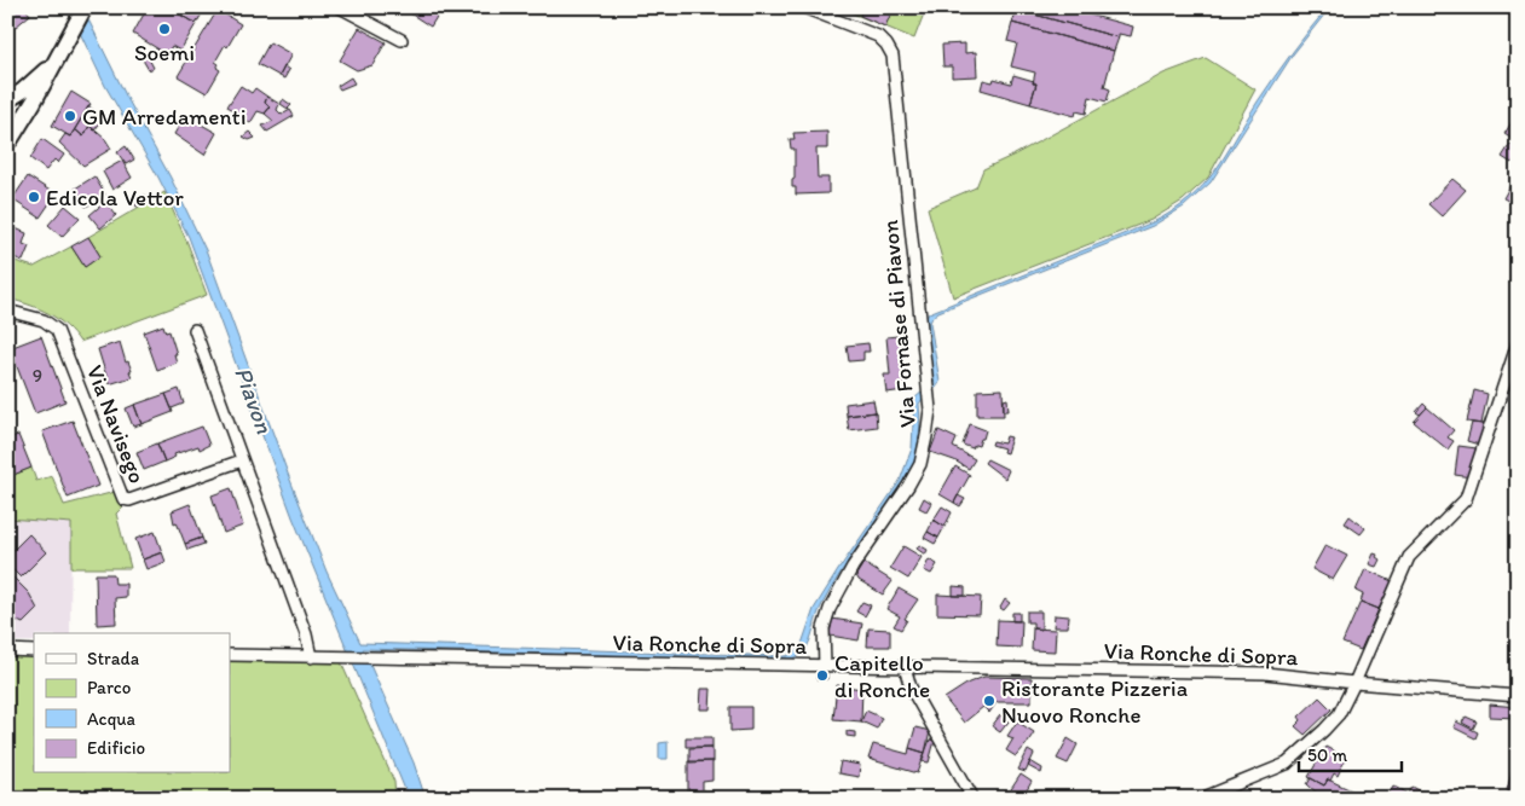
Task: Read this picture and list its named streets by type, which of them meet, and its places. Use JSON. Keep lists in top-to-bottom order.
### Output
{
  "streets": {
    "street": ["Via Fornase di Piavon", "Via Navisego", "Via Ronche di Sopra"]
  },
  "crossings": [
    ["Via Fornase di Piavon", "Via Ronche di Sopra"]
  ],
  "water": ["Piavon"],
  "places": [
    "Soemi",
    "GM Arredamenti",
    "Edicola Vettor",
    "Capitello di Ronche",
    "Ristorante Pizzeria Nuovo Ronche"
  ],
  "house_numbers": ["9"],
  "legend": [
    "Strada",
    "Parco",
    "Acqua",
    "Edificio"
  ],
  "scale_bar": "50 m"
}
